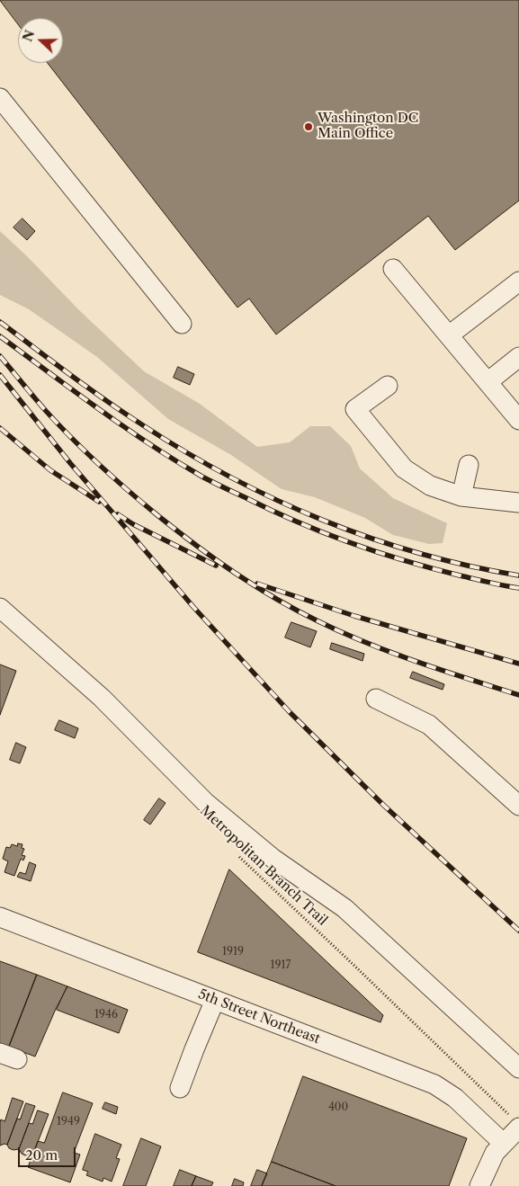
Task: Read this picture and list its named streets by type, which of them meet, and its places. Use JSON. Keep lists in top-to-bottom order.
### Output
{
  "streets": {
    "street": ["5th Street Northeast"],
    "path": ["Metropolitan Branch Trail"]
  },
  "places": ["Washington DC Main Office"],
  "house_numbers": [
    "1919",
    "1917",
    "1946",
    "400",
    "1949"
  ],
  "scale_bar": "20 m",
  "north": "left"
}
